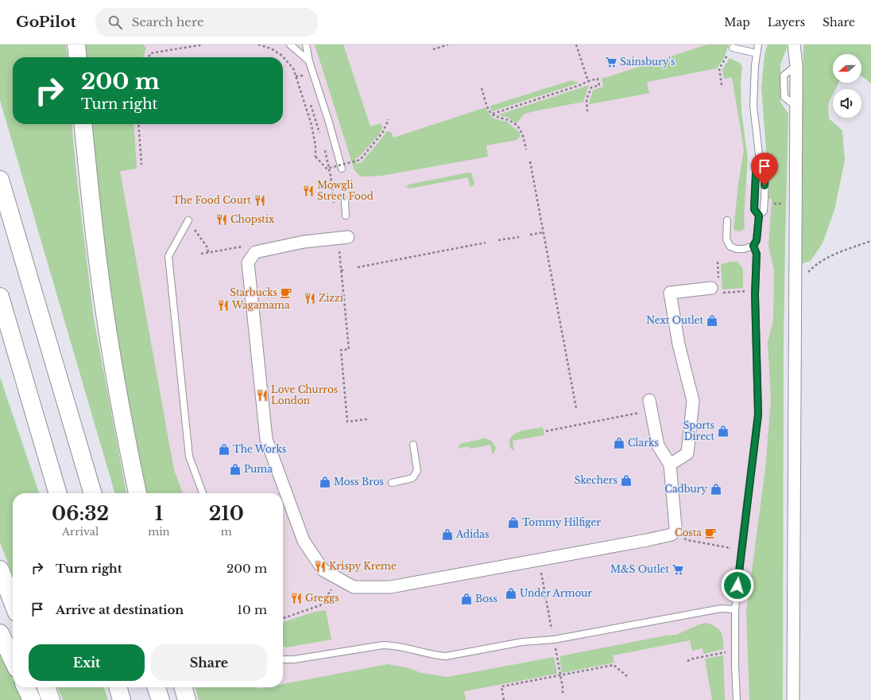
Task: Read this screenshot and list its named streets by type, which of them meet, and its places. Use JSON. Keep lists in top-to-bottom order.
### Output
{
  "places": {
    "supermarket": ["Sainsbury's", "M&S Outlet"],
    "restaurant": [
      "Mowgli Street Food",
      "The Food Court",
      "Chopstix",
      "Zizzi",
      "Wagamama",
      "Love Churros London",
      "Krispy Kreme",
      "Greggs"
    ],
    "cafe": ["Starbucks", "Costa"],
    "shop": [
      "Next Outlet",
      "Sports Direct",
      "Clarks",
      "The Works",
      "Puma",
      "Skechers",
      "Moss Bros",
      "Cadbury",
      "Tommy Hilfiger",
      "Adidas",
      "Under Armour",
      "Boss"
    ]
  },
  "north": "left",
  "page": {
    "header": "GoPilot",
    "search": "Search here",
    "nav": ["Map", "Layers", "Share"],
    "turn": ["200 m", "Turn right"],
    "eta": [
      "06:32",
      "Arrival",
      "1",
      "min",
      "210",
      "m"
    ],
    "list": [
      {
        "name": "Turn right",
        "value": "200 m"
      },
      {
        "name": "Arrive at destination",
        "value": "10 m"
      }
    ],
    "buttons": ["Exit", "Share"]
  }
}
